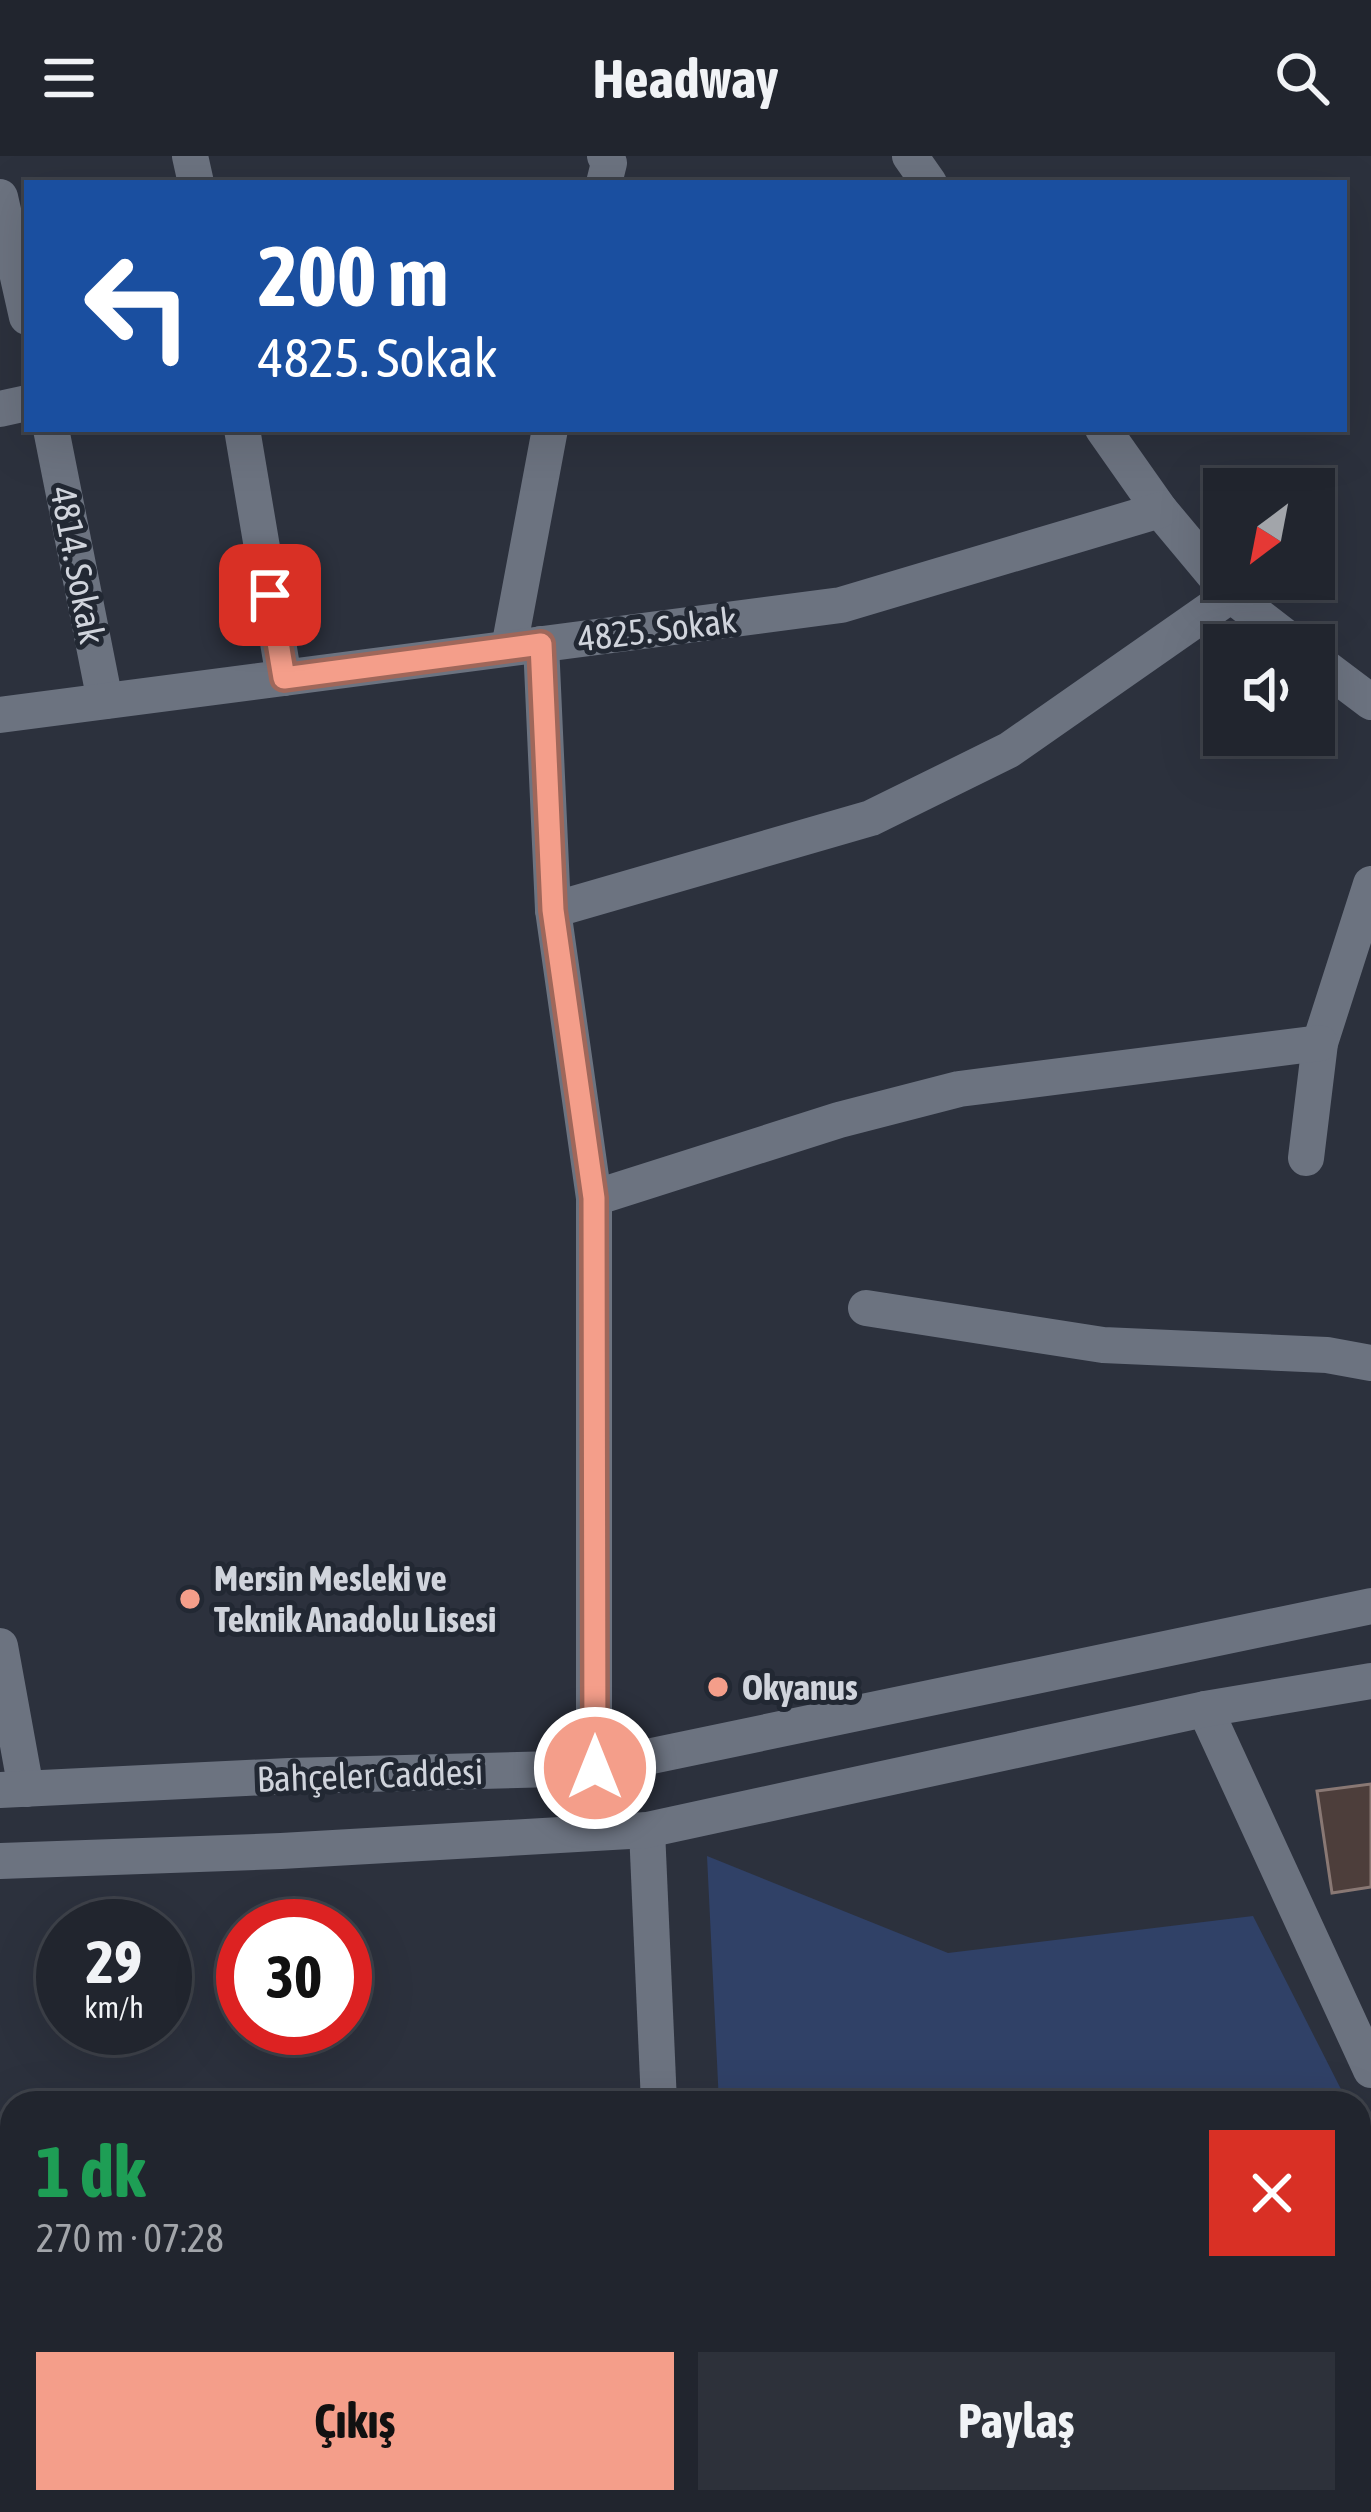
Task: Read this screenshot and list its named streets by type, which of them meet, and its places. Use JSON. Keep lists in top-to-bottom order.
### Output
{
  "streets": {
    "street": ["4814. Sokak", "4825. Sokak", "Bahçeler Caddesi"]
  },
  "crossings": [
    ["4814. Sokak", "4825. Sokak"]
  ],
  "places": ["Mersin Mesleki ve Teknik Anadolu Lisesi", "Okyanus"],
  "north": "bottom left",
  "page": {
    "header": "Headway",
    "turn": ["200 m", "4825. Sokak"],
    "speed": "29 km/h",
    "limit": "30",
    "heading": ["1 dk", "270 m · 07:28"],
    "buttons": ["Çıkış", "Paylaş"]
  }
}
